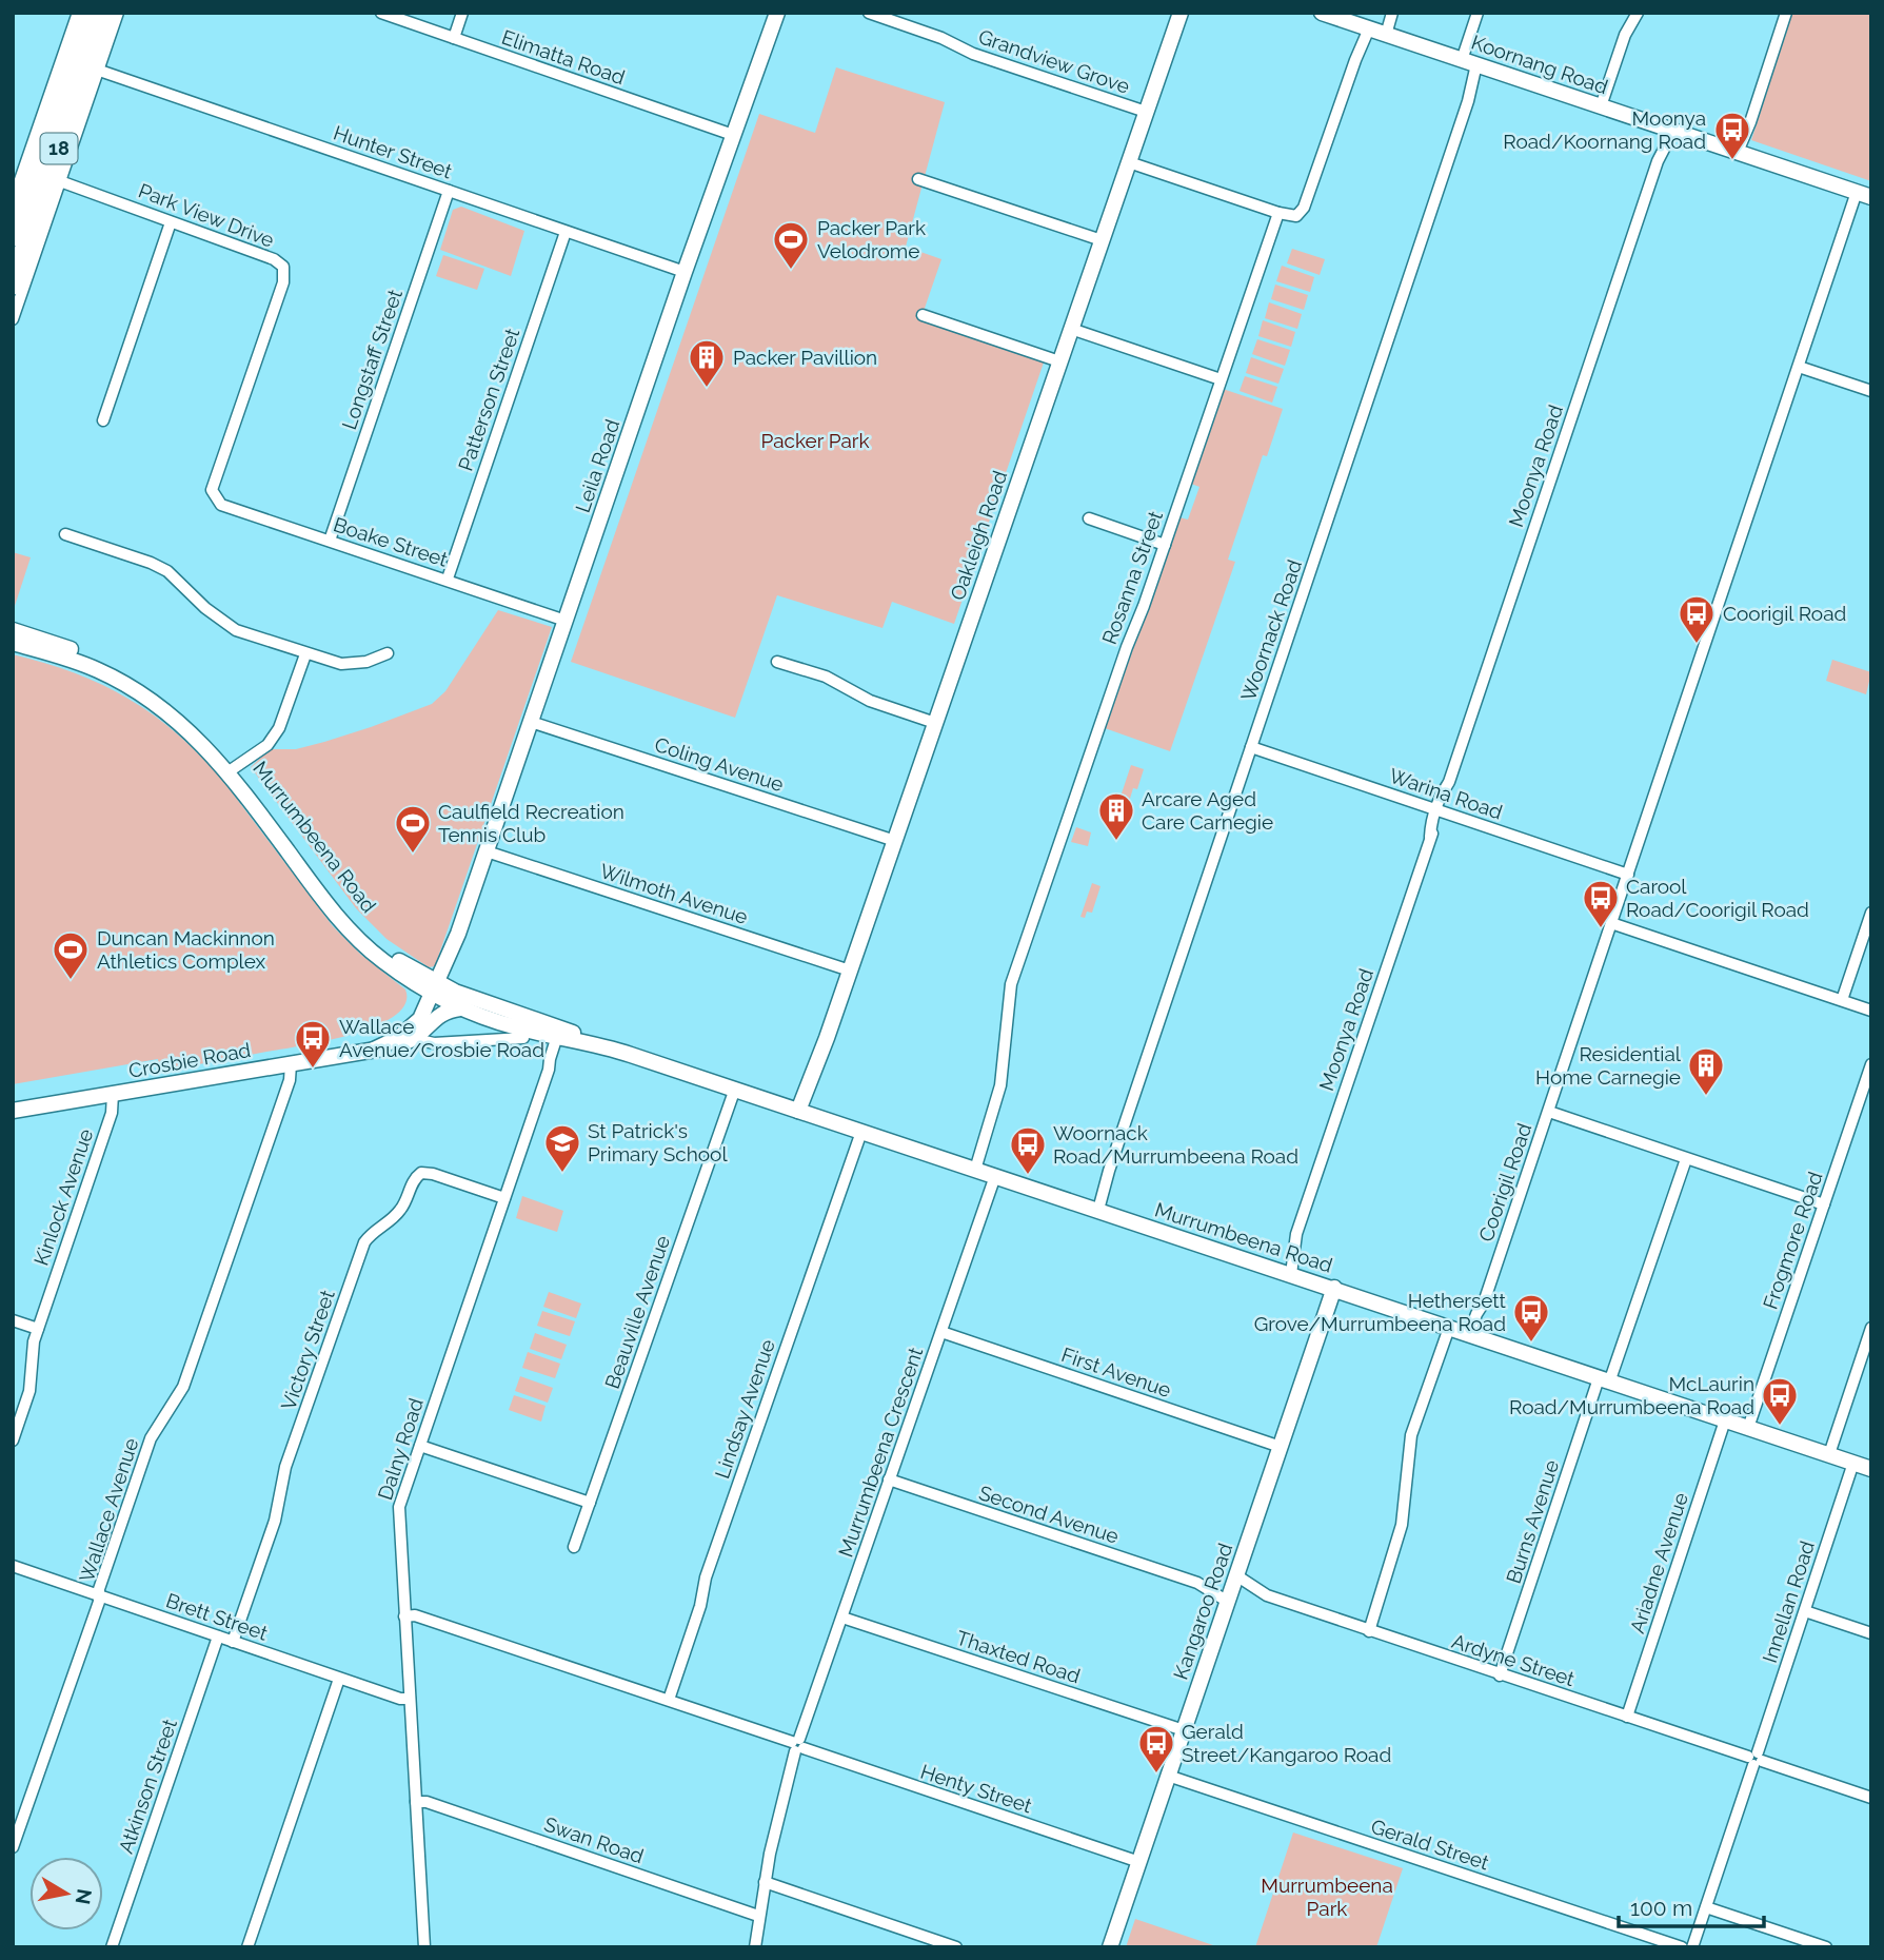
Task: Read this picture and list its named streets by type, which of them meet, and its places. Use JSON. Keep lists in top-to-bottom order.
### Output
{
  "streets": {
    "highway": ["18"],
    "street": [
      "Elimatta Road",
      "Grandview Grove",
      "Koornang Road",
      "Hunter Street",
      "Park View Drive",
      "Longstaff Street",
      "Patterson Street",
      "Leila Road",
      "Moonya Road",
      "Oakleigh Road",
      "Boake Street",
      "Rosanna Street",
      "Woornack Road",
      "Coling Avenue",
      "Warina Road",
      "Murrumbeena Road",
      "Wilmoth Avenue",
      "Crosbie Road",
      "Coorigil Road",
      "Kinlock Avenue",
      "Frogmore Road",
      "Beauville Avenue",
      "Victory Street",
      "First Avenue",
      "Lindsay Avenue",
      "Dalny Road",
      "Murrumbeena Crescent",
      "Wallace Avenue",
      "Second Avenue",
      "Burns Avenue",
      "Ariadne Avenue",
      "Innellan Road",
      "Kangaroo Road",
      "Brett Street",
      "Thaxted Road",
      "Ardyne Street",
      "Atkinson Street",
      "Henty Street",
      "Swan Road",
      "Gerald Street"
    ]
  },
  "crossings": [
    ["Elimatta Road", "Leila Road"],
    ["Grandview Grove", "Oakleigh Road"],
    ["Koornang Road", "Moonya Road"],
    ["Koornang Road", "Woornack Road"],
    ["Koornang Road", "Coorigil Road"],
    ["18", "Hunter Street"],
    ["18", "Park View Drive"],
    ["Hunter Street", "Longstaff Street"],
    ["Hunter Street", "Patterson Street"],
    ["Hunter Street", "Leila Road"],
    ["Park View Drive", "Boake Street"],
    ["Longstaff Street", "Boake Street"],
    ["Patterson Street", "Boake Street"],
    ["Leila Road", "Boake Street"],
    ["Leila Road", "Coling Avenue"],
    ["Leila Road", "Murrumbeena Road"],
    ["Leila Road", "Wilmoth Avenue"],
    ["Leila Road", "Crosbie Road"],
    ["Moonya Road", "Warina Road"],
    ["Moonya Road", "Murrumbeena Road"],
    ["Oakleigh Road", "Coling Avenue"],
    ["Oakleigh Road", "Murrumbeena Road"],
    ["Oakleigh Road", "Wilmoth Avenue"],
    ["Rosanna Street", "Murrumbeena Road"],
    ["Woornack Road", "Warina Road"],
    ["Woornack Road", "Murrumbeena Road"],
    ["Warina Road", "Coorigil Road"],
    ["Murrumbeena Road", "Coorigil Road"],
    ["Murrumbeena Road", "Frogmore Road"],
    ["Murrumbeena Road", "Beauville Avenue"],
    ["Murrumbeena Road", "Lindsay Avenue"],
    ["Murrumbeena Road", "Dalny Road"],
    ["Murrumbeena Road", "Murrumbeena Crescent"],
    ["Murrumbeena Road", "Burns Avenue"],
    ["Murrumbeena Road", "Ariadne Avenue"],
    ["Murrumbeena Road", "Innellan Road"],
    ["Murrumbeena Road", "Kangaroo Road"],
    ["Crosbie Road", "Kinlock Avenue"],
    ["Crosbie Road", "Wallace Avenue"],
    ["Victory Street", "Dalny Road"],
    ["Victory Street", "Brett Street"],
    ["First Avenue", "Murrumbeena Crescent"],
    ["First Avenue", "Kangaroo Road"],
    ["Lindsay Avenue", "Henty Street"],
    ["Dalny Road", "Brett Street"],
    ["Dalny Road", "Henty Street"],
    ["Dalny Road", "Swan Road"],
    ["Murrumbeena Crescent", "Second Avenue"],
    ["Murrumbeena Crescent", "Thaxted Road"],
    ["Murrumbeena Crescent", "Henty Street"],
    ["Murrumbeena Crescent", "Swan Road"],
    ["Wallace Avenue", "Brett Street"],
    ["Second Avenue", "Kangaroo Road"],
    ["Second Avenue", "Ardyne Street"],
    ["Burns Avenue", "Ardyne Street"],
    ["Ariadne Avenue", "Ardyne Street"],
    ["Innellan Road", "Ardyne Street"],
    ["Kangaroo Road", "Thaxted Road"],
    ["Kangaroo Road", "Ardyne Street"],
    ["Kangaroo Road", "Henty Street"],
    ["Kangaroo Road", "Gerald Street"],
    ["Brett Street", "Atkinson Street"]
  ],
  "parks": ["Packer Park", "Murrumbeena Park"],
  "places": {
    "bus stop": [
      "Moonya Road/Koornang Road",
      "Coorigil Road",
      "Carool Road/Coorigil Road",
      "Wallace Avenue/Crosbie Road",
      "Woornack Road/Murrumbeena Road",
      "Hethersett Grove/Murrumbeena Road",
      "McLaurin Road/Murrumbeena Road",
      "Gerald Street/Kangaroo Road"
    ],
    "sports": ["Packer Park Velodrome", "Caulfield Recreation Tennis Club", "Duncan Mackinnon Athletics Complex"],
    "building": ["Packer Pavillion", "Arcare Aged Care Carnegie", "Residential Home Carnegie"],
    "school or university": ["St Patrick's Primary School"]
  },
  "scale_bar": "100 m",
  "north": "right"
}
